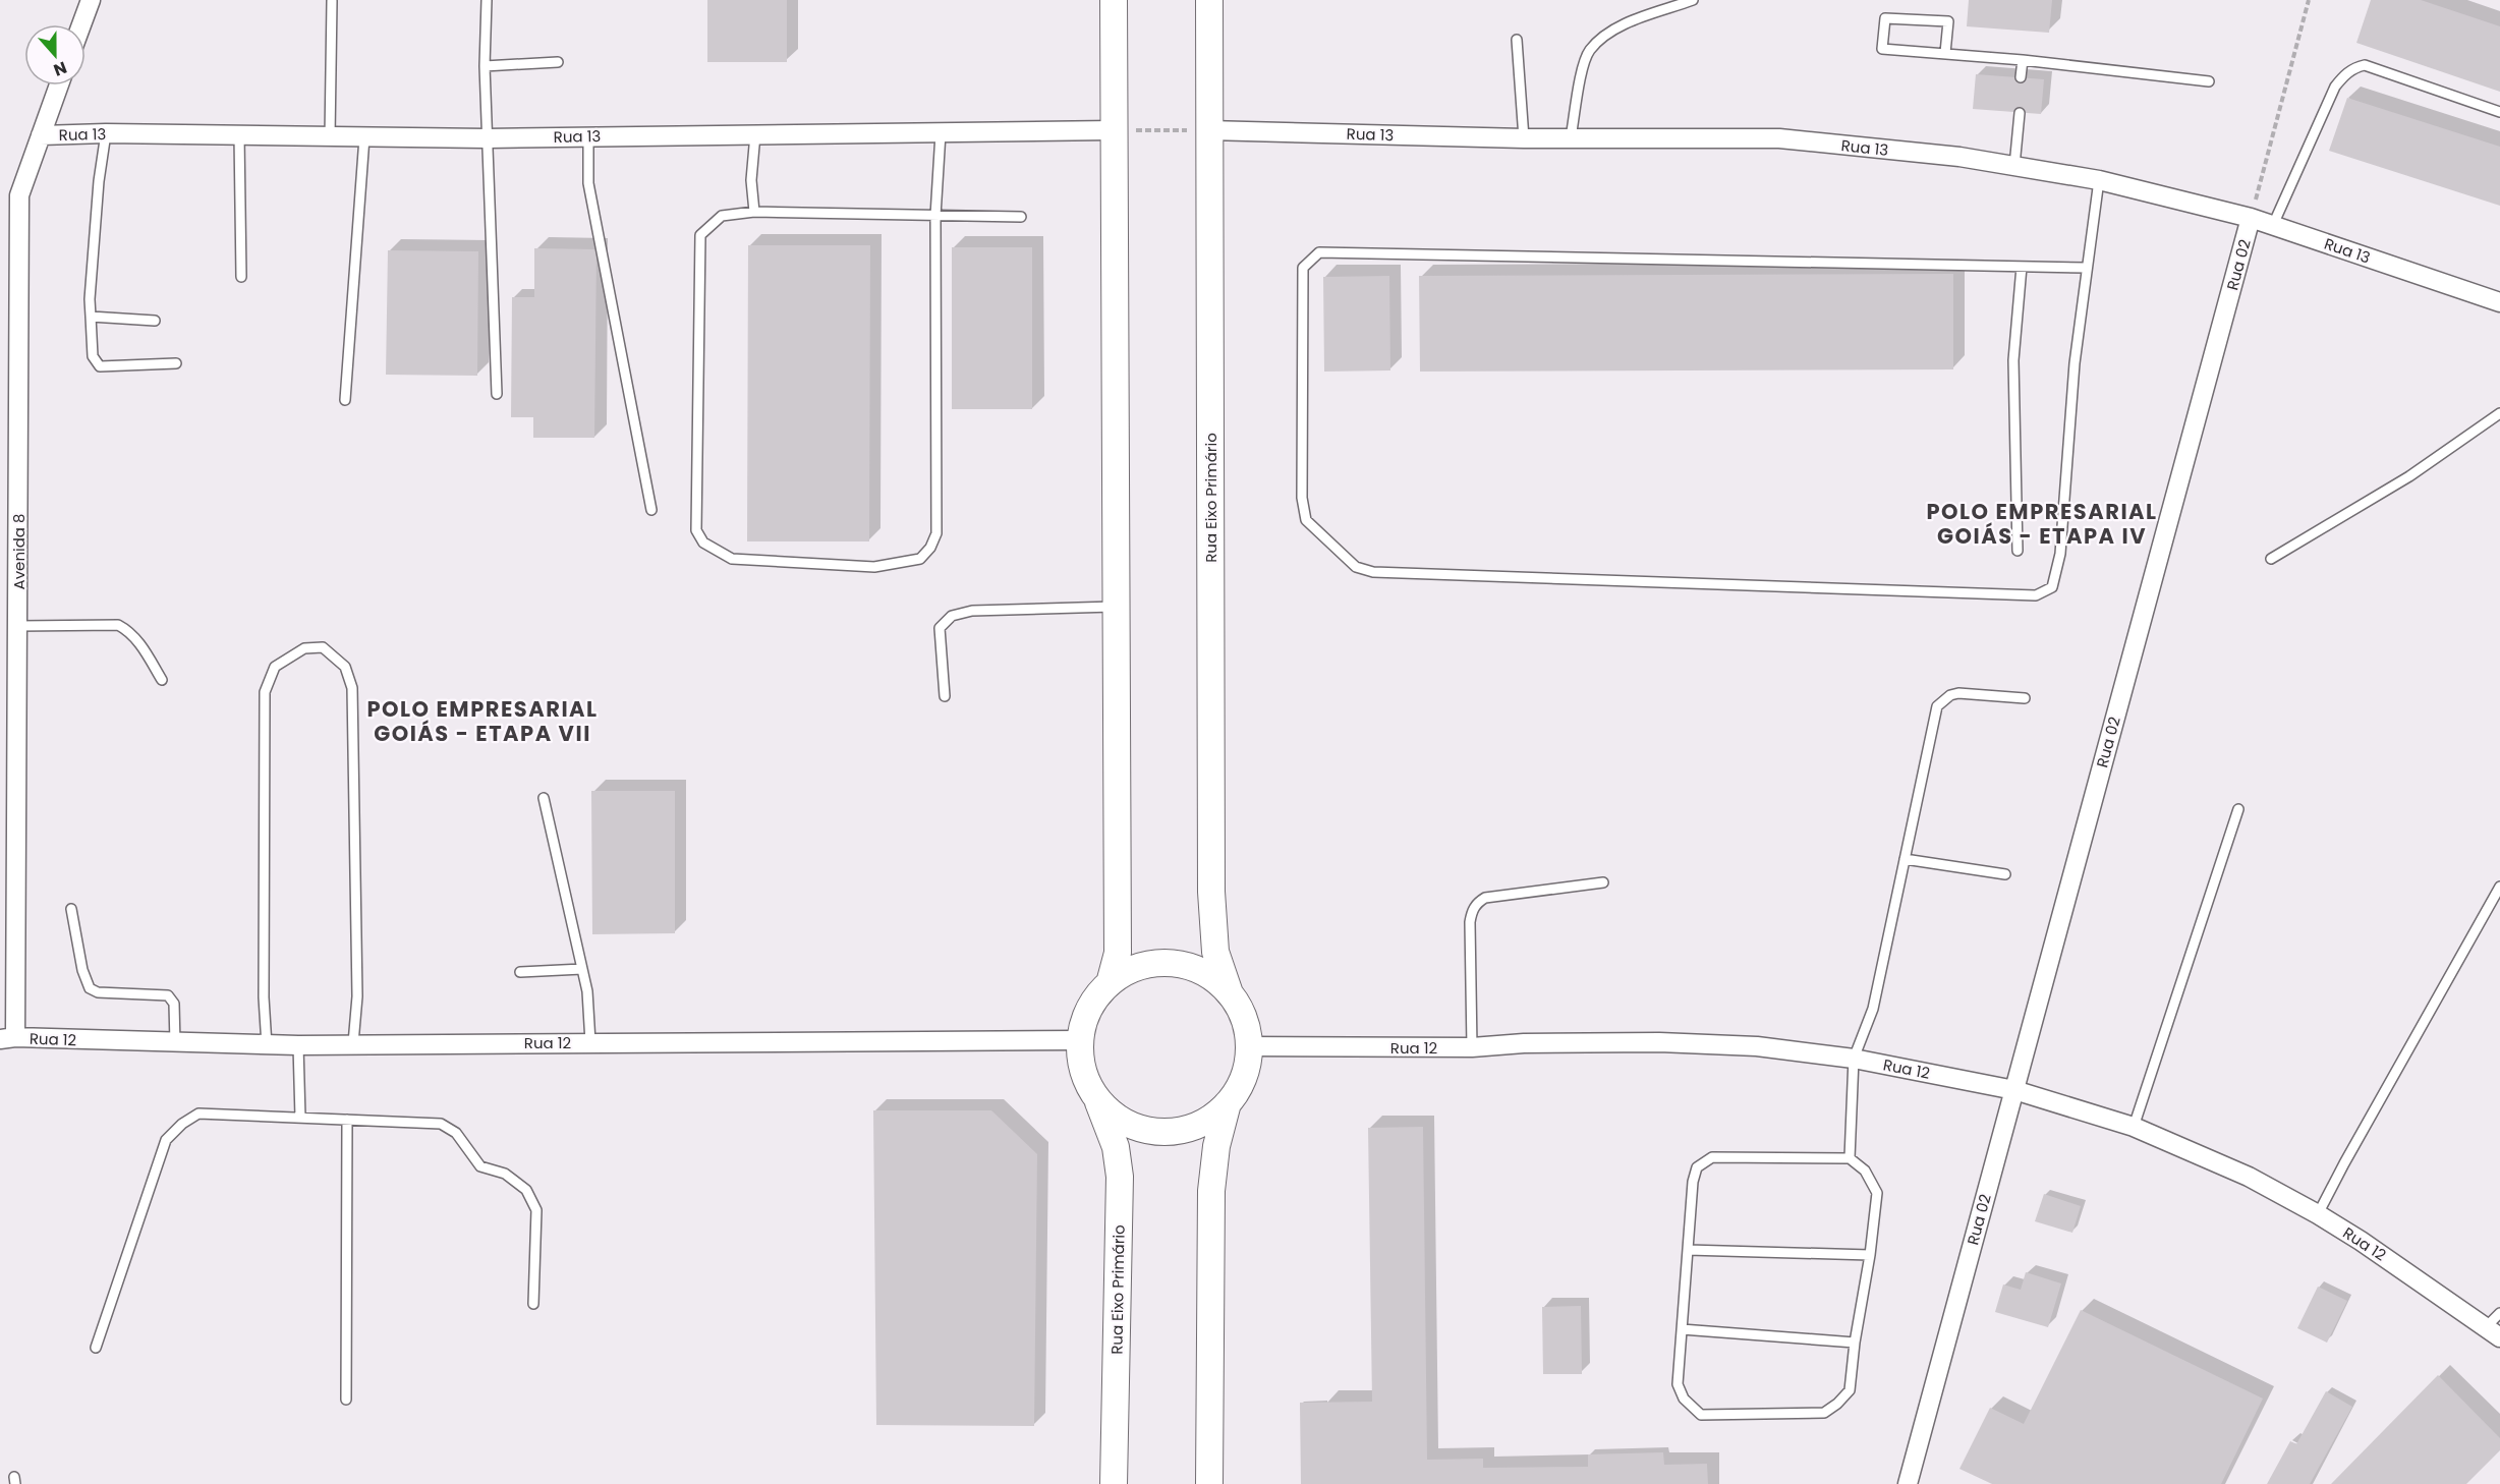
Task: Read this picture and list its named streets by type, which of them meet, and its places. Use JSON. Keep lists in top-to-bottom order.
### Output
{
  "streets": {
    "street": [
      "Rua 13",
      "Rua 02",
      "Rua Eixo Primário",
      "Avenida 8",
      "Rua 12"
    ]
  },
  "crossings": [
    ["Rua 13", "Rua 02"],
    ["Rua 13", "Rua Eixo Primário"],
    ["Rua 13", "Avenida 8"],
    ["Rua 02", "Rua 12"],
    ["Rua Eixo Primário", "Rua 12"],
    ["Avenida 8", "Rua 12"]
  ],
  "districts": ["POLO EMPRESARIAL GOIÁS - ETAPA IV", "POLO EMPRESARIAL GOIÁS - ETAPA VII"],
  "north": "bottom"
}
